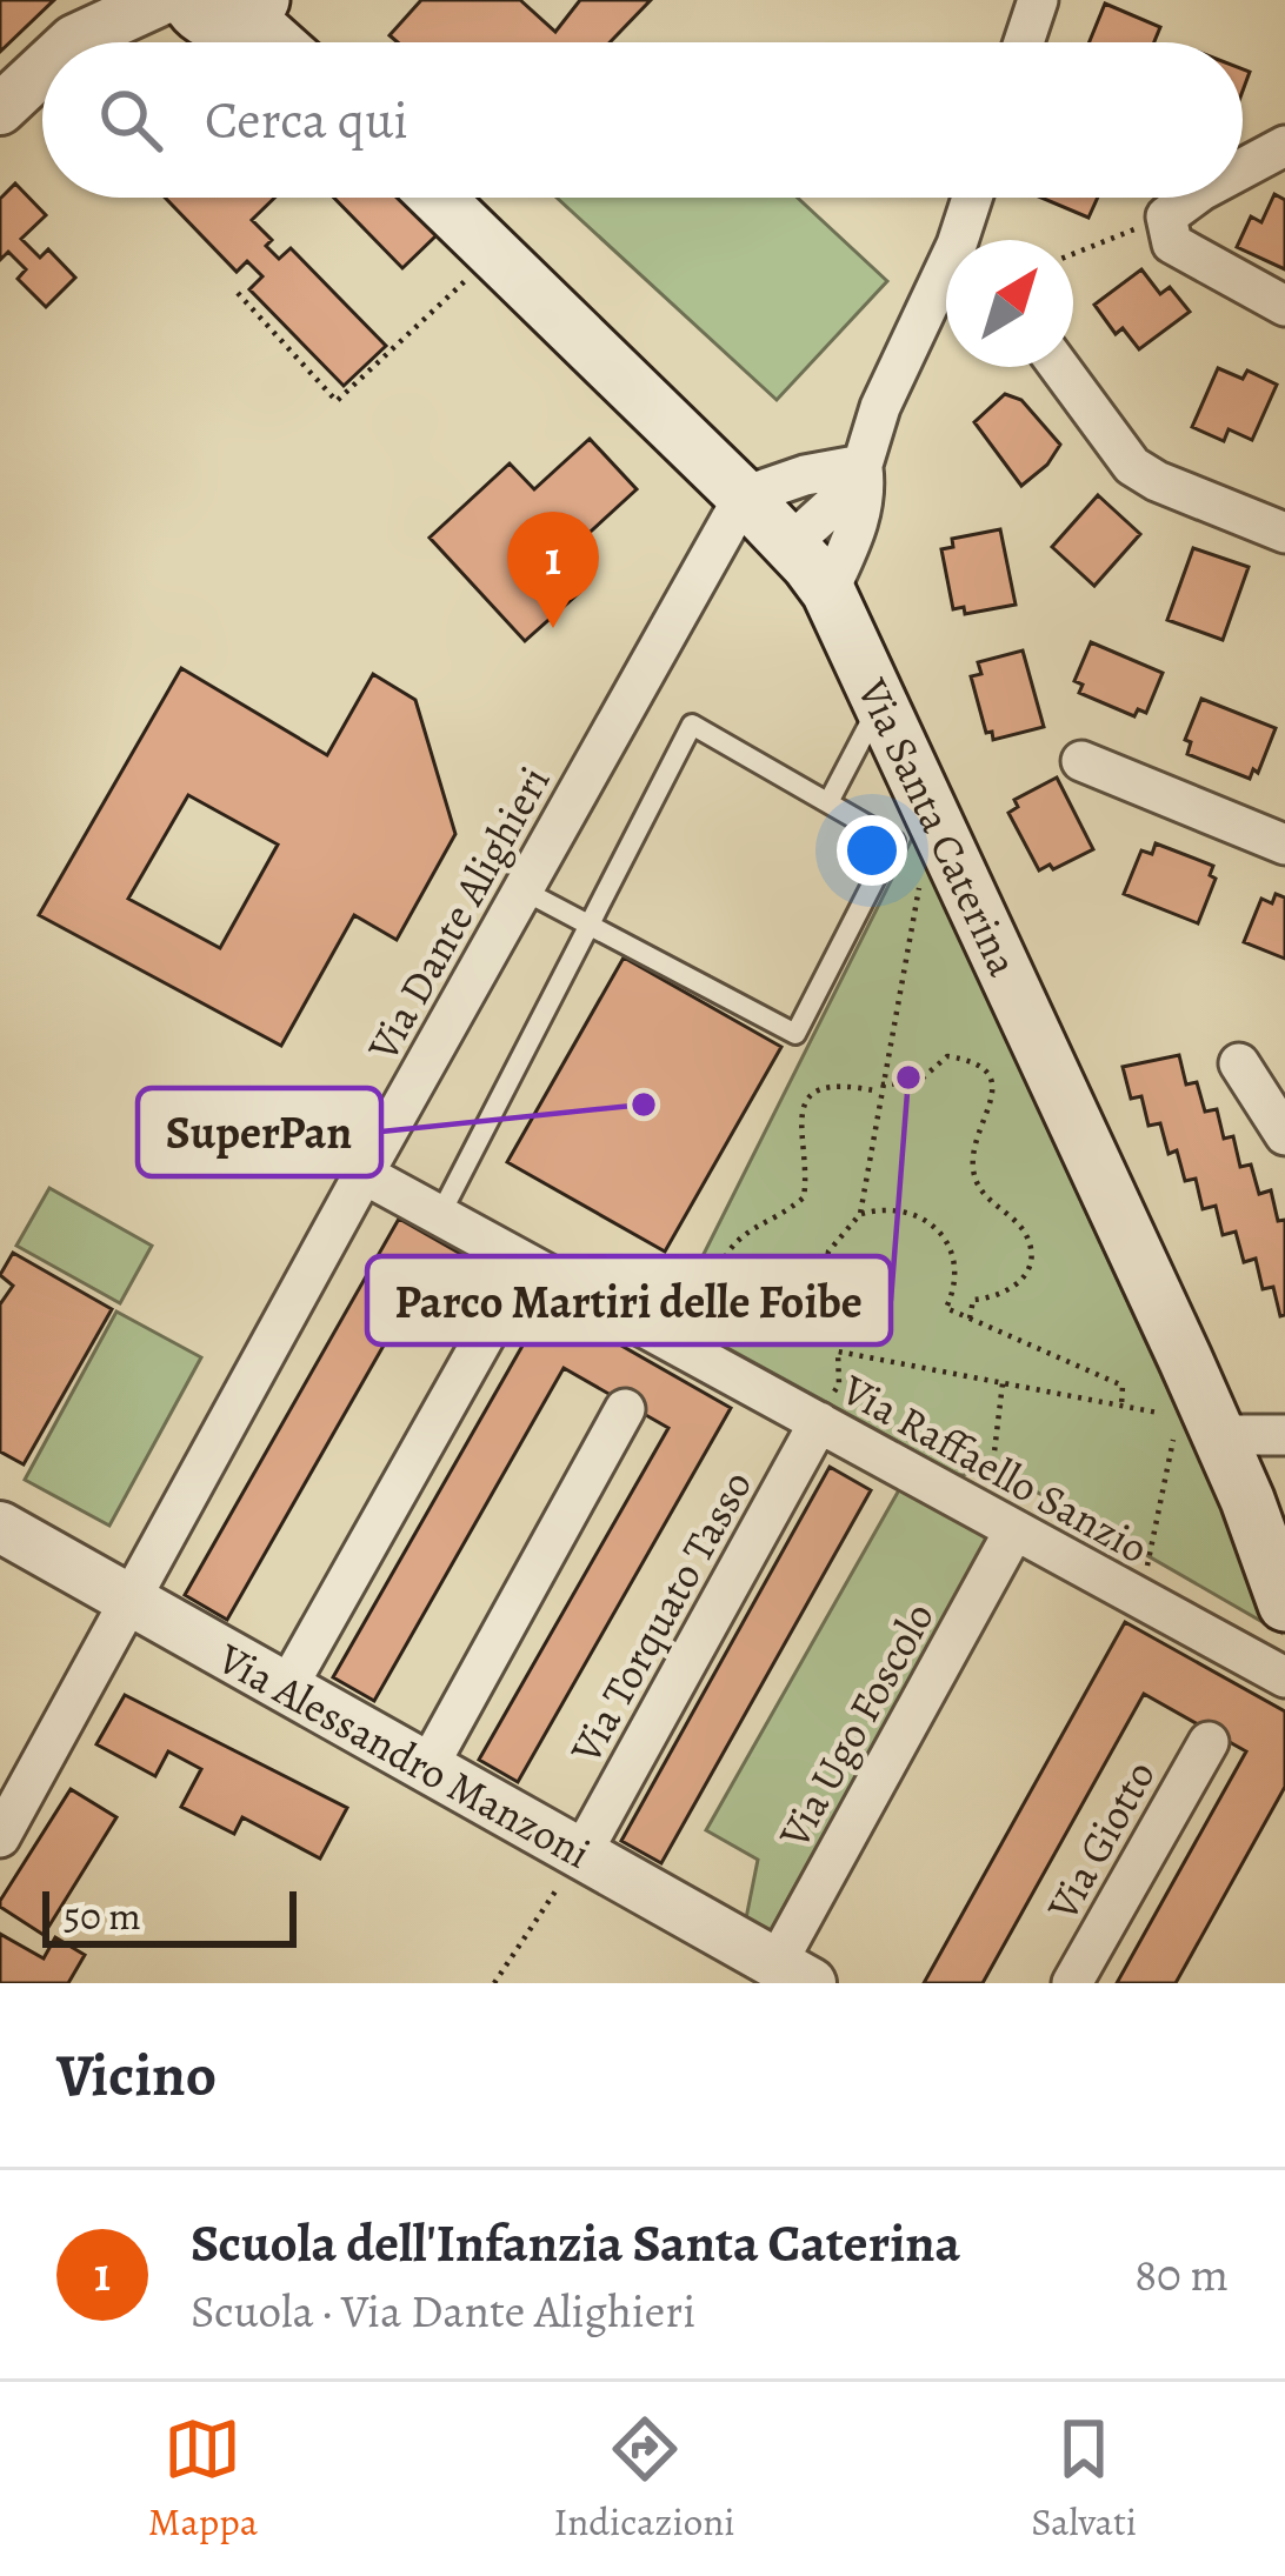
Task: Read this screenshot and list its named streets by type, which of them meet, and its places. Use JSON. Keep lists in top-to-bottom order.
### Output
{
  "streets": {
    "main road": ["Via Santa Caterina"],
    "street": [
      "Via Dante Alighieri",
      "Via Raffaello Sanzio",
      "Via Torquato Tasso",
      "Via Ugo Foscolo",
      "Via Alessandro Manzoni",
      "Via Giotto"
    ]
  },
  "crossings": [
    ["Via Santa Caterina", "Via Dante Alighieri"],
    ["Via Dante Alighieri", "Via Raffaello Sanzio"],
    ["Via Dante Alighieri", "Via Alessandro Manzoni"],
    ["Via Raffaello Sanzio", "Via Torquato Tasso"],
    ["Via Raffaello Sanzio", "Via Ugo Foscolo"],
    ["Via Torquato Tasso", "Via Alessandro Manzoni"],
    ["Via Ugo Foscolo", "Via Alessandro Manzoni"]
  ],
  "places": ["Parco Martiri delle Foibe", "SuperPan"],
  "scale_bar": "50 m",
  "north": "top right",
  "page": {
    "search": "Cerca qui",
    "pins": "1",
    "scale": "50 m",
    "heading": "Vicino",
    "list": [
      {
        "mark": "1",
        "name": "Scuola dell'Infanzia Santa Caterina",
        "note": "Scuola · Via Dante Alighieri",
        "value": "80 m"
      }
    ],
    "nav": ["Mappa", "Indicazioni", "Salvati"]
  }
}
